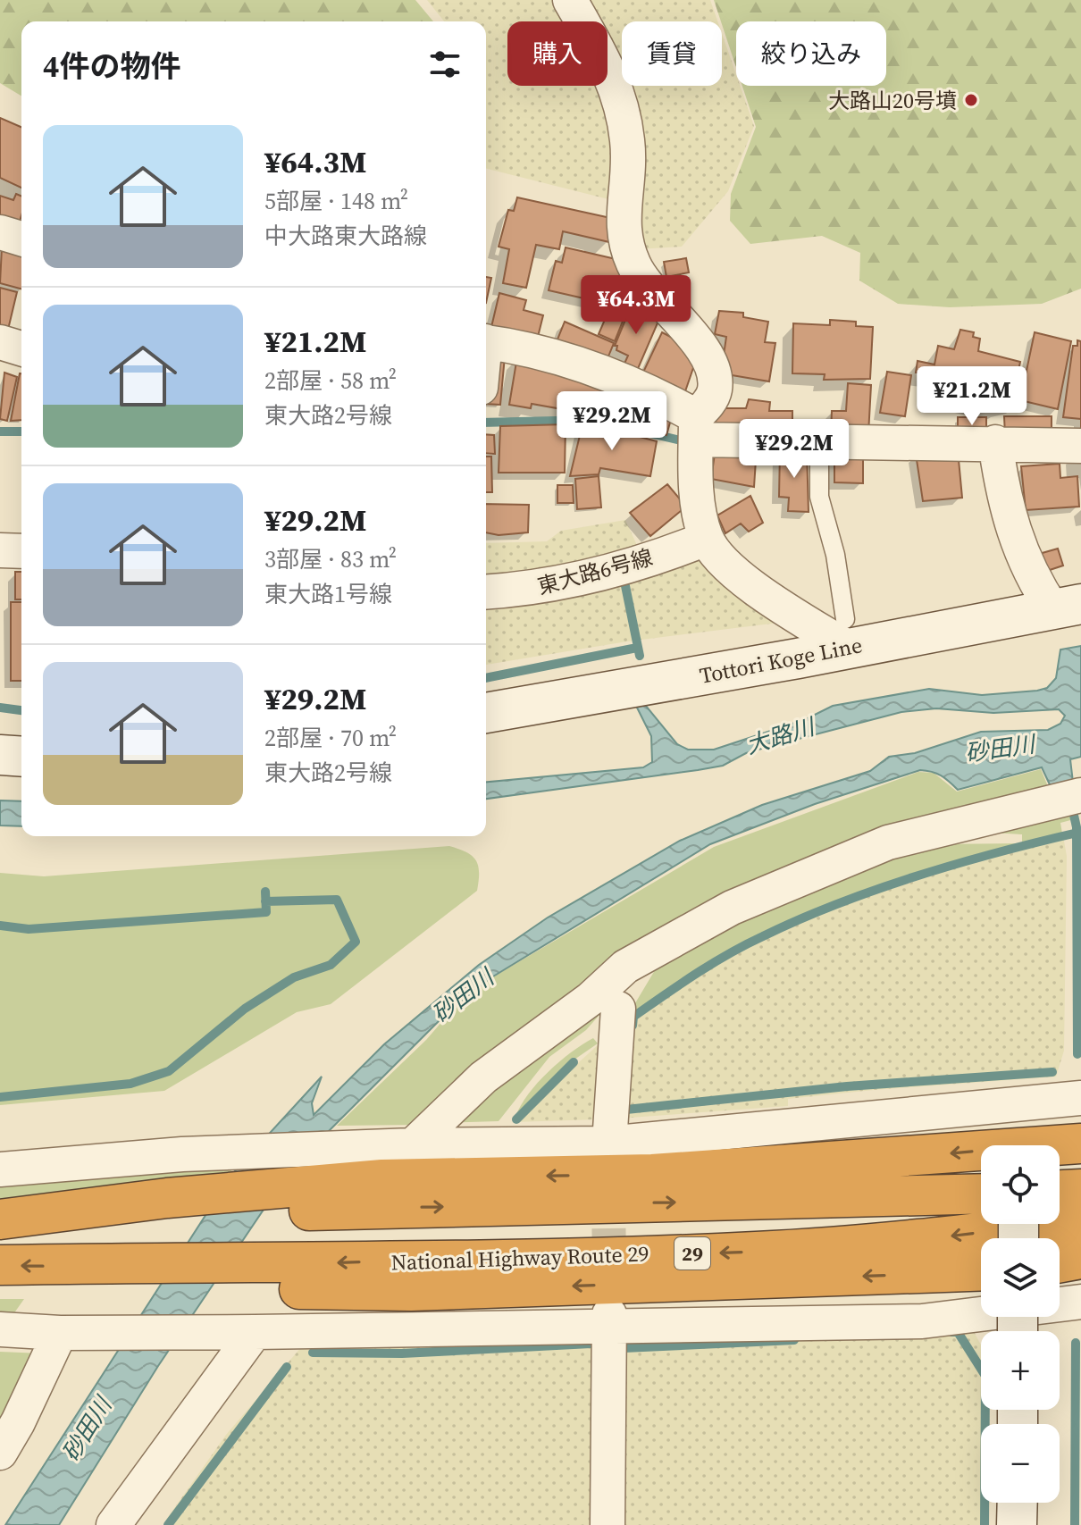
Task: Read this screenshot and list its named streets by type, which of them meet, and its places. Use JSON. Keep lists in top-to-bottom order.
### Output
{
  "streets": {
    "highway": ["29", "National Highway Route 29"],
    "main road": ["Tottori Koge Line"],
    "street": ["東大路6号線"]
  },
  "water": ["大路川", "砂田川"],
  "places": ["大路山20号墳"],
  "page": {
    "chip": ["購入", "賃貸", "絞り込み"],
    "heading": "4件の物件",
    "list": [
      {
        "name": "¥64.3M",
        "note": "5部屋 · 148 m² · 中大路東大路線"
      },
      {
        "name": "¥21.2M",
        "note": "2部屋 · 58 m² · 東大路2号線"
      },
      {
        "name": "¥29.2M",
        "note": "3部屋 · 83 m² · 東大路1号線"
      },
      {
        "name": "¥29.2M",
        "note": "2部屋 · 70 m² · 東大路2号線"
      }
    ],
    "price": [
      "¥64.3M",
      "¥21.2M",
      "¥29.2M",
      "¥29.2M"
    ],
    "map_buttons": ["+", "−"]
  }
}
